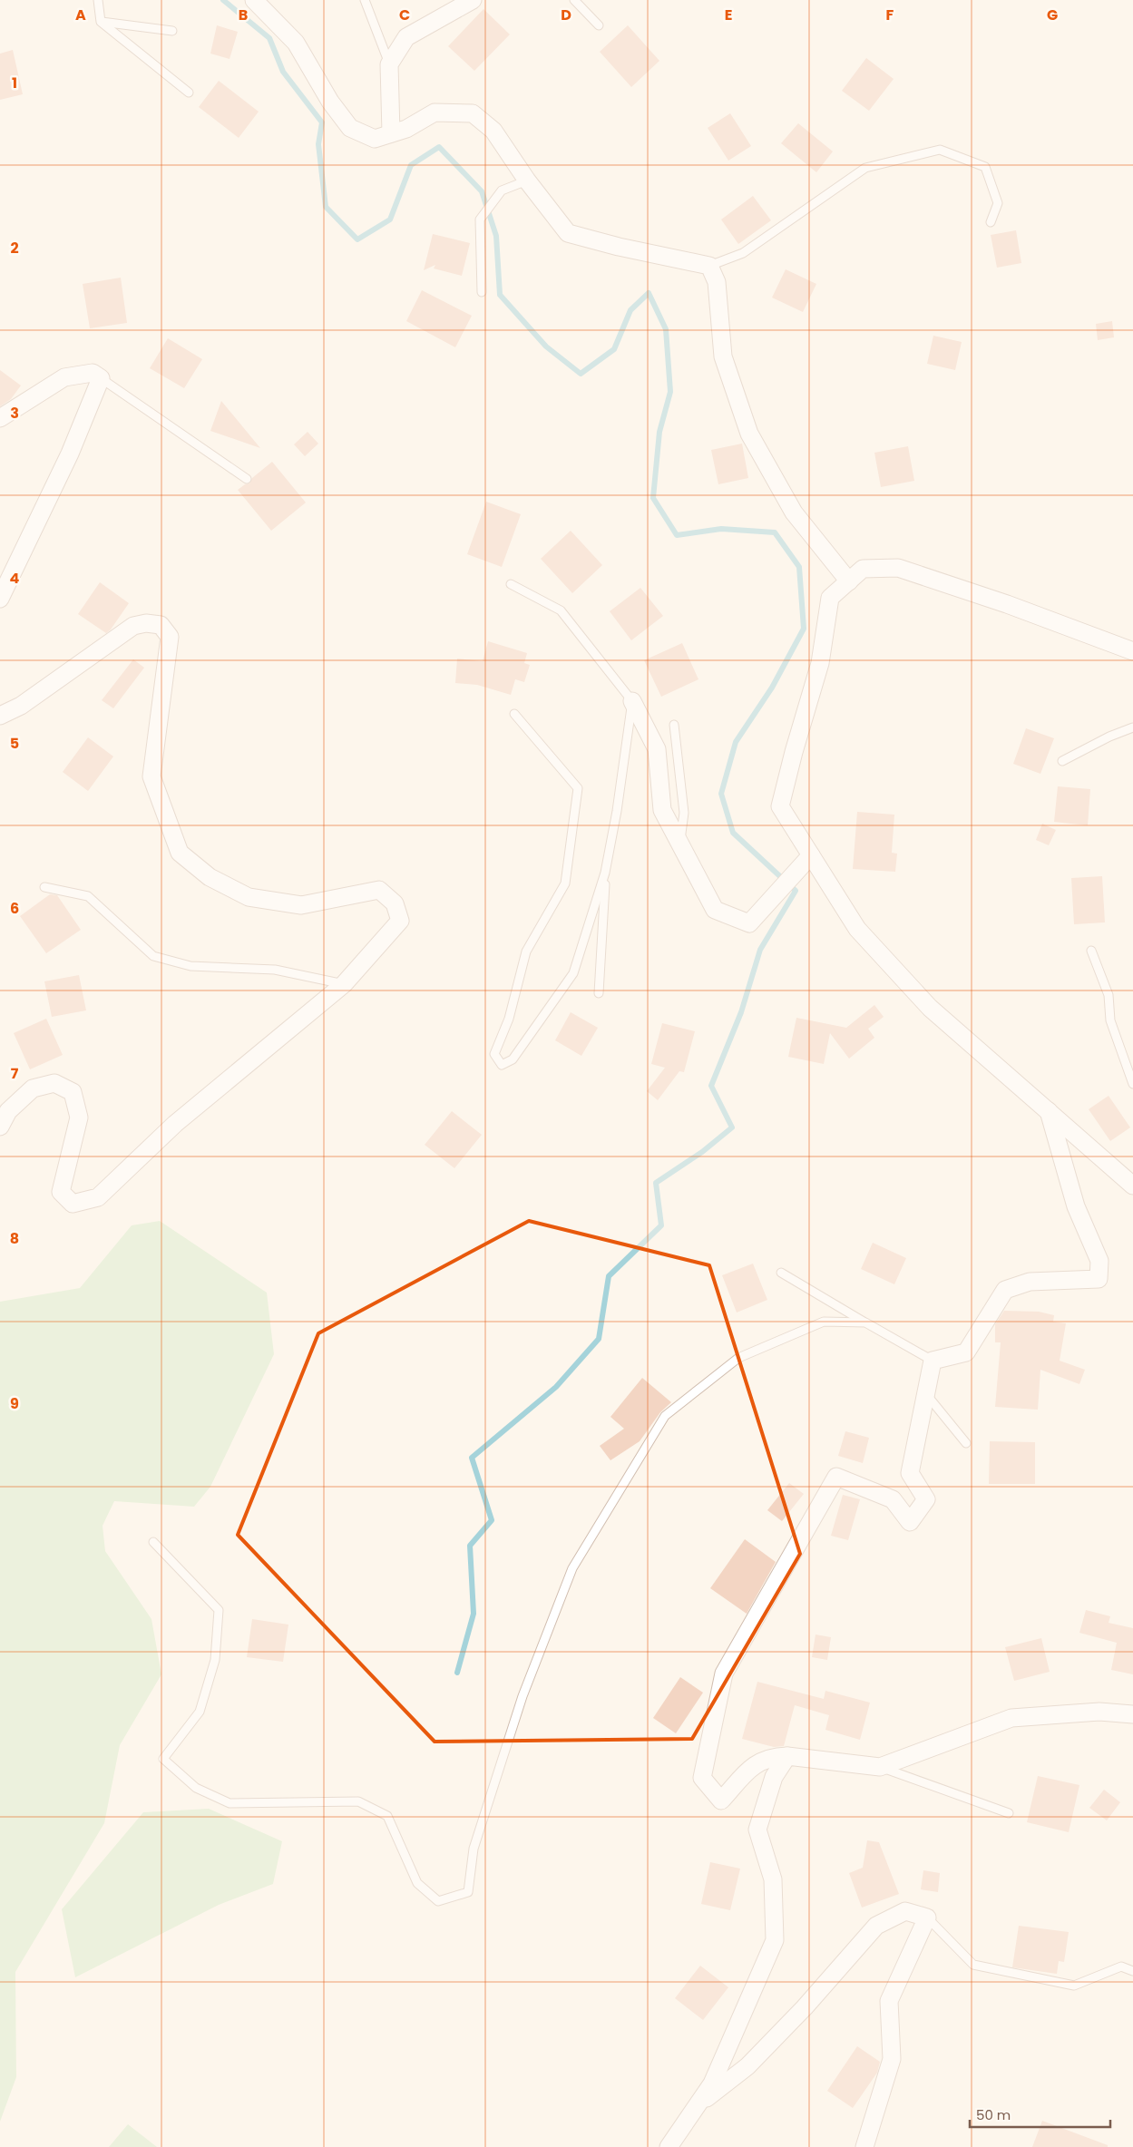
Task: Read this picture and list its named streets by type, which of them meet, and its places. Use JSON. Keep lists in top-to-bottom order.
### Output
{
  "scale_bar": "50 m",
  "grid": {
    "columns": [
      "A",
      "B",
      "C",
      "D",
      "E",
      "F",
      "G"
    ],
    "rows": [
      "1",
      "2",
      "3",
      "4",
      "5",
      "6",
      "7",
      "8",
      "9"
    ]
  }
}
